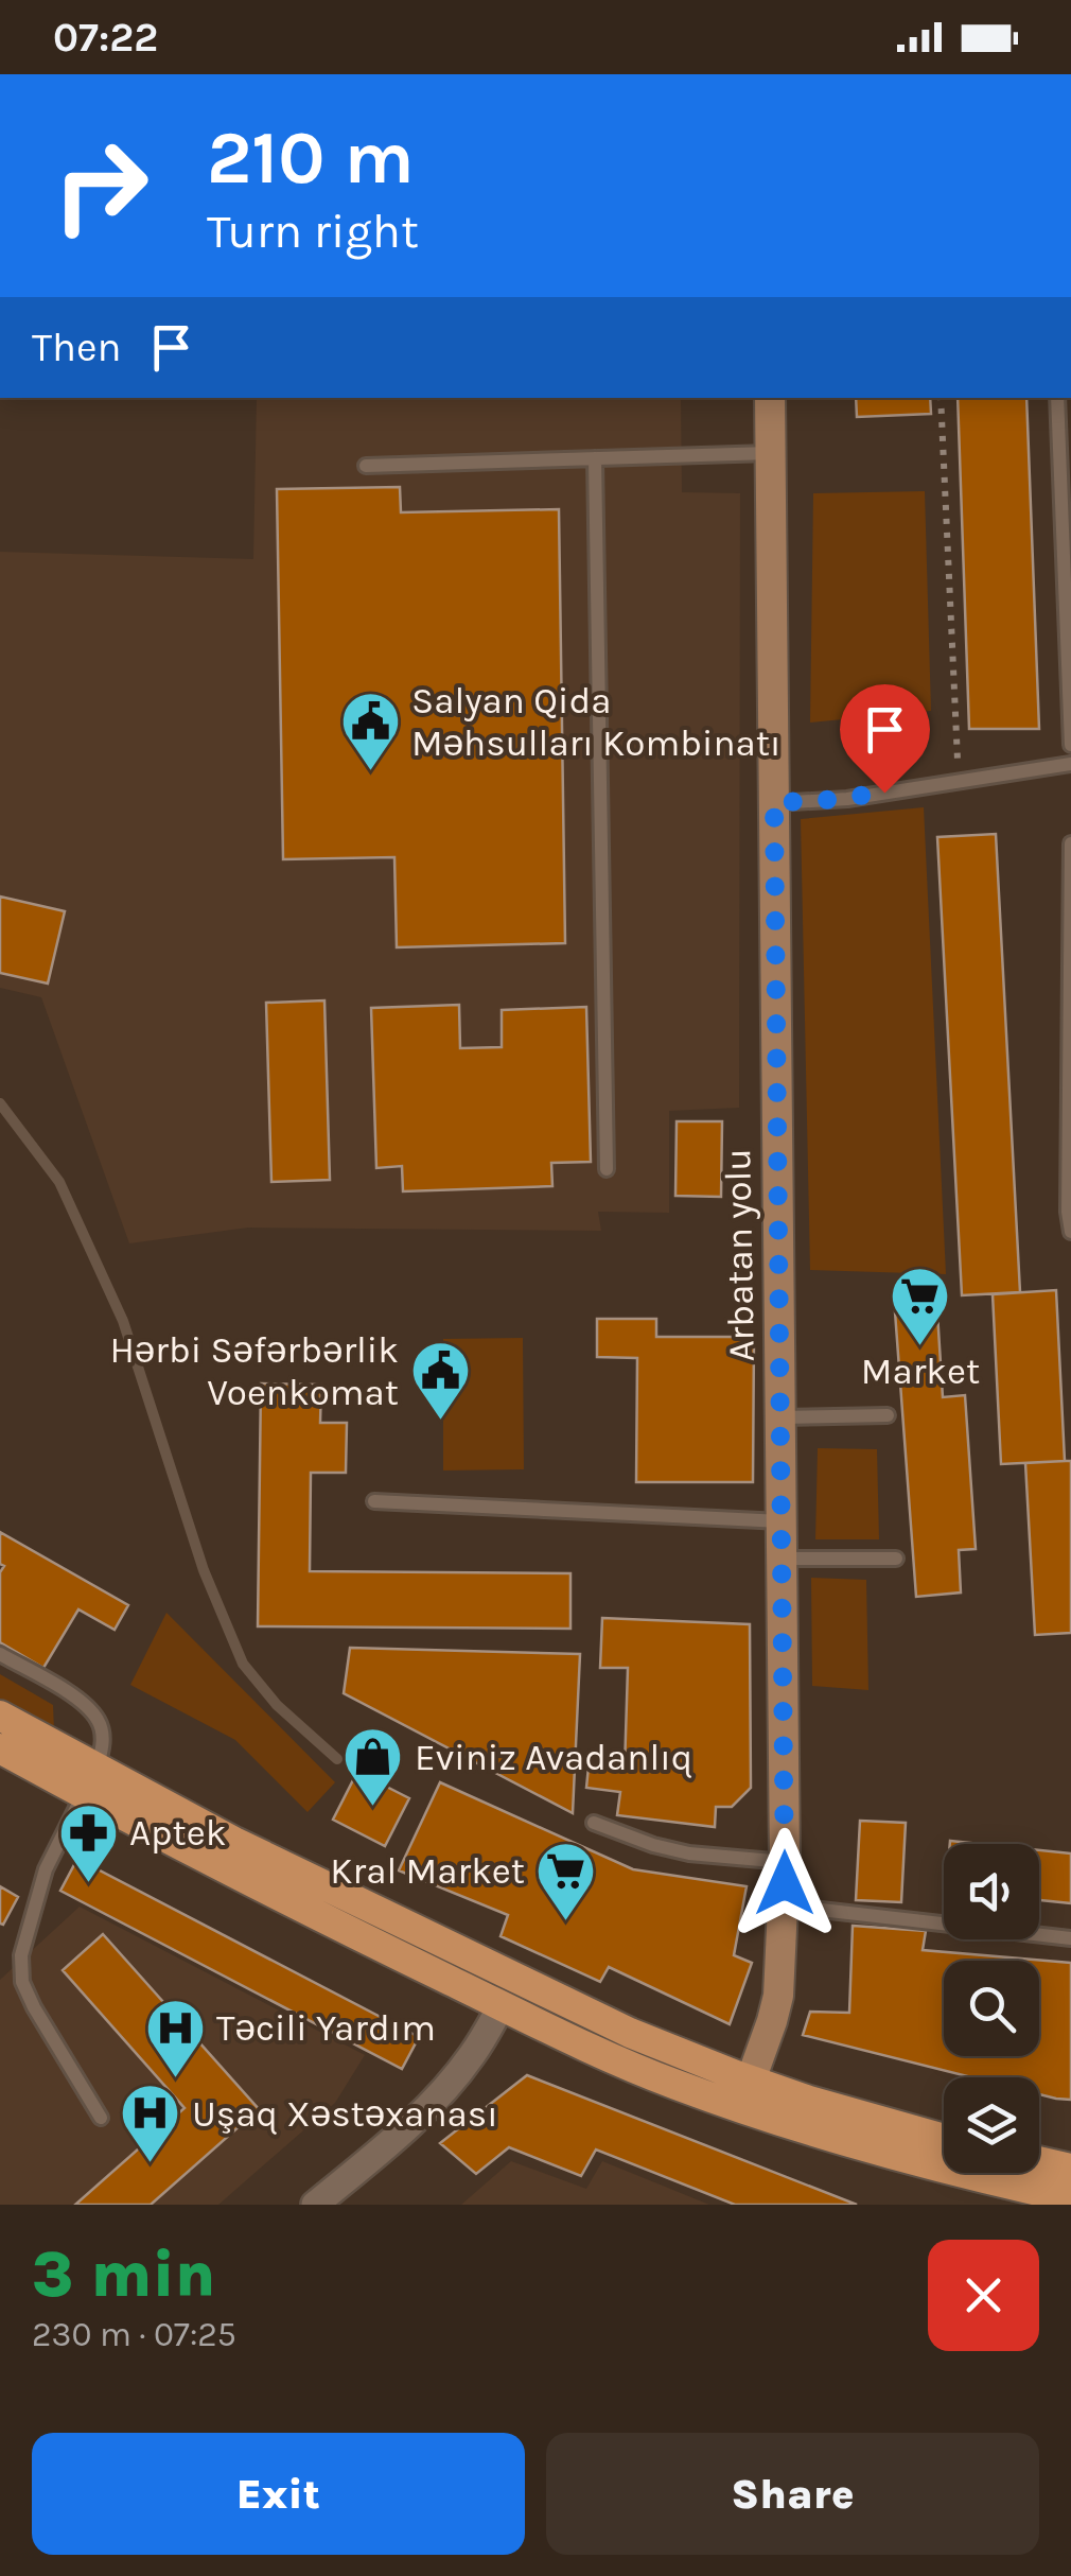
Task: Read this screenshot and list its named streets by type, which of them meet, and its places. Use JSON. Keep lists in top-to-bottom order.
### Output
{
  "streets": {
    "main road": ["Arbatan yolu"]
  },
  "places": {
    "public building": ["Salyan Qida Məhsulları Kombinatı", "Hərbi Səfərbərlik Voenkomat"],
    "supermarket": ["Market", "Kral Market"],
    "shop": ["Eviniz Avadanlıq"],
    "pharmacy": ["Aptek"],
    "hospital": ["Təcili Yardım", "Uşaq Xəstəxanası"]
  },
  "page": {
    "status": "07:22",
    "turn": ["210 m", "Turn right"],
    "then": "Then",
    "heading": ["3 min", "230 m · 07:25"],
    "buttons": ["Exit", "Share"]
  }
}
